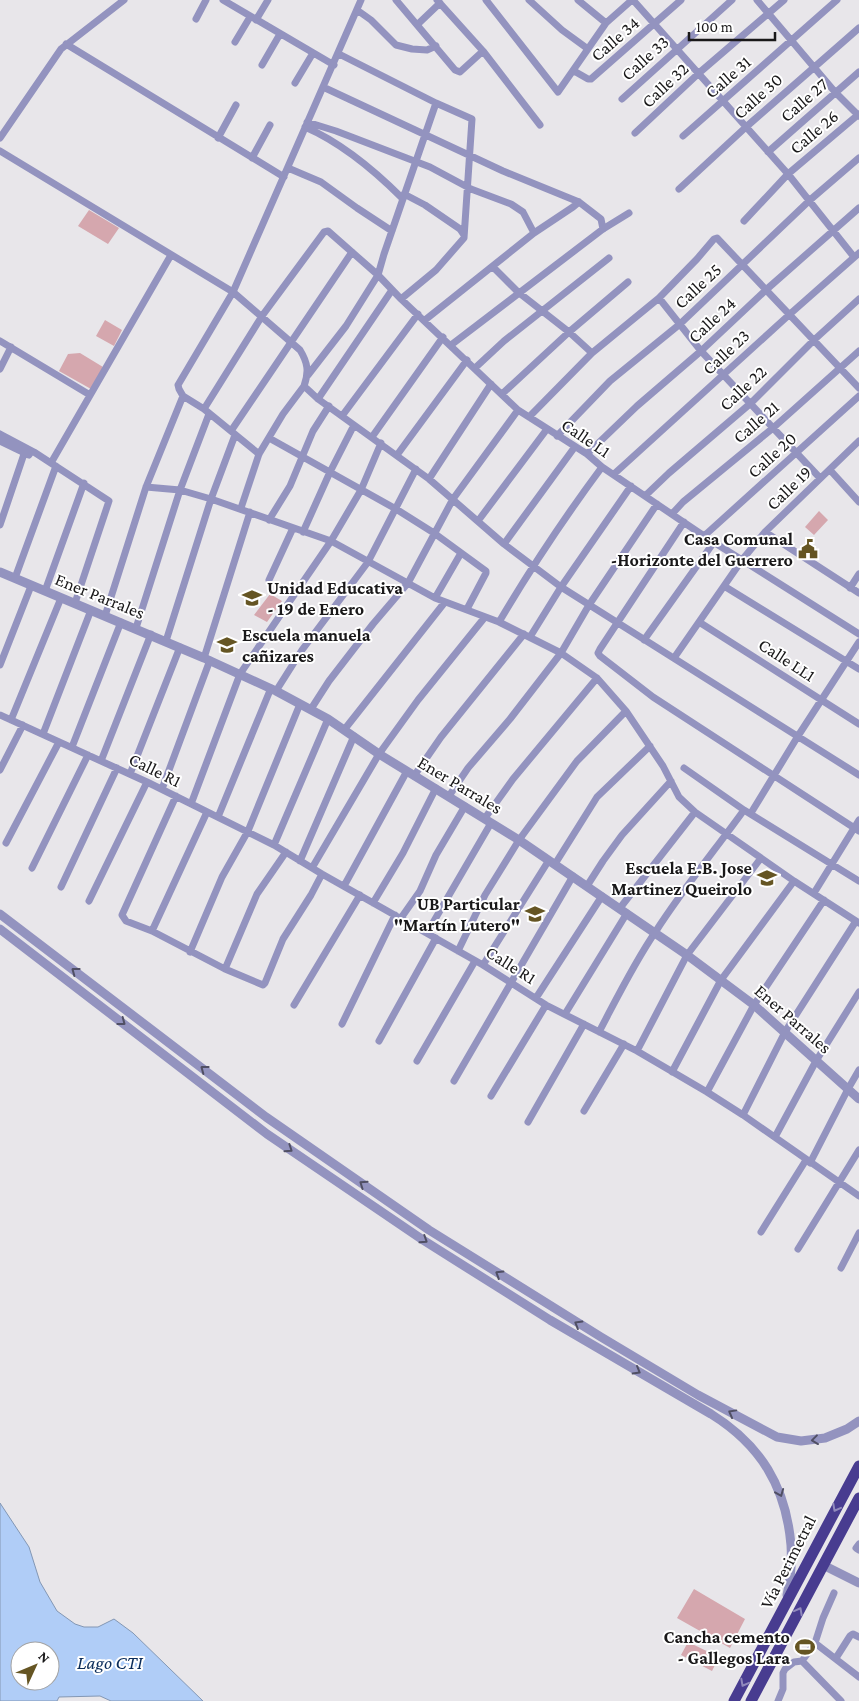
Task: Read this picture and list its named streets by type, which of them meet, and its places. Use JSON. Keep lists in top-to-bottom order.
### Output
{
  "streets": {
    "highway": ["Vía Perimetral"],
    "street": [
      "Calle 34",
      "Calle 33",
      "Calle 31",
      "Calle 32",
      "Calle 30",
      "Calle 27",
      "Calle 26",
      "Calle 25",
      "Calle 24",
      "Calle 23",
      "Calle 22",
      "Calle 21",
      "Calle L1",
      "Calle 20",
      "Calle 19",
      "Ener Parrales",
      "Calle LL1",
      "Calle R1"
    ]
  },
  "crossings": [
    ["Calle 25", "Calle L1"],
    ["Calle 24", "Calle L1"],
    ["Calle 23", "Calle L1"],
    ["Calle 22", "Calle L1"],
    ["Calle 21", "Calle L1"],
    ["Calle L1", "Calle 20"],
    ["Calle L1", "Calle 19"],
    ["Calle 19", "Calle LL1"]
  ],
  "water": ["Lago CTI"],
  "places": {
    "public building": ["Casa Comunal -Horizonte del Guerrero"],
    "school or university": [
      "Unidad Educativa - 19 de Enero",
      "Escuela manuela cañizares",
      "Escuela E.B. Jose Martinez Queirolo",
      "UB Particular \"Martín Lutero\""
    ],
    "sports": ["Cancha cemento - Gallegos Lara"]
  },
  "scale_bar": "100 m",
  "north": "top right"
}
